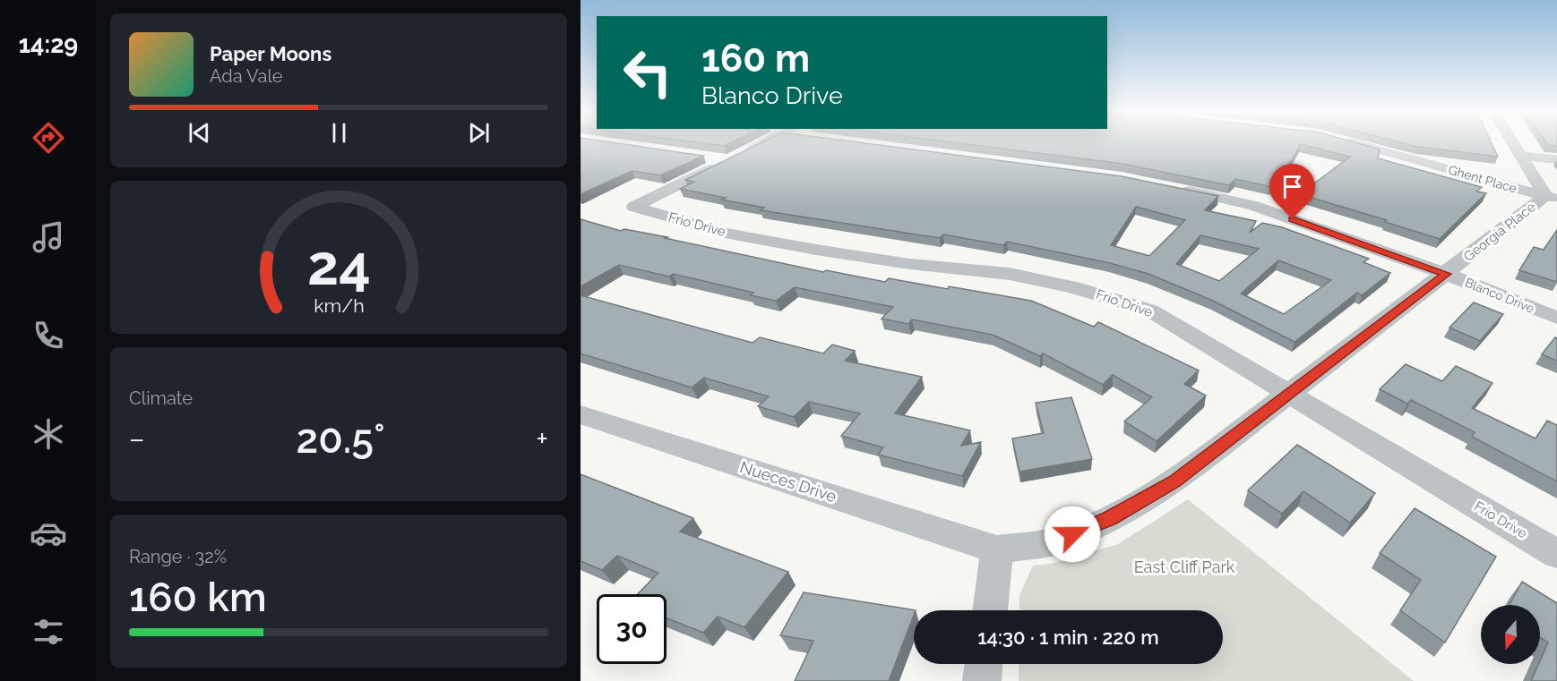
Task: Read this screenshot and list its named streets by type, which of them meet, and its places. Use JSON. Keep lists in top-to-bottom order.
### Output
{
  "streets": {
    "street": [
      "Ghent Place",
      "Frio Drive",
      "Georgia Place",
      "Blanco Drive",
      "Nueces Drive"
    ]
  },
  "crossings": [
    ["Ghent Place", "Georgia Place"],
    ["Frio Drive", "Georgia Place"],
    ["Georgia Place", "Blanco Drive"],
    ["Georgia Place", "Nueces Drive"]
  ],
  "parks": ["East Cliff Park"],
  "north": "bottom",
  "page": {
    "tabs": "14:29",
    "turn": ["160 m", "Blanco Drive"],
    "song": ["Paper Moons", "Ada Vale"],
    "tile": [
      "Climate",
      ["Range · 32%", "160 km"]
    ],
    "heat": ["−", "20.5°", "+"],
    "limit": "30",
    "trip": "14:30 · 1 min · 220 m",
    "gauge": ["24", "km/h"]
  }
}
